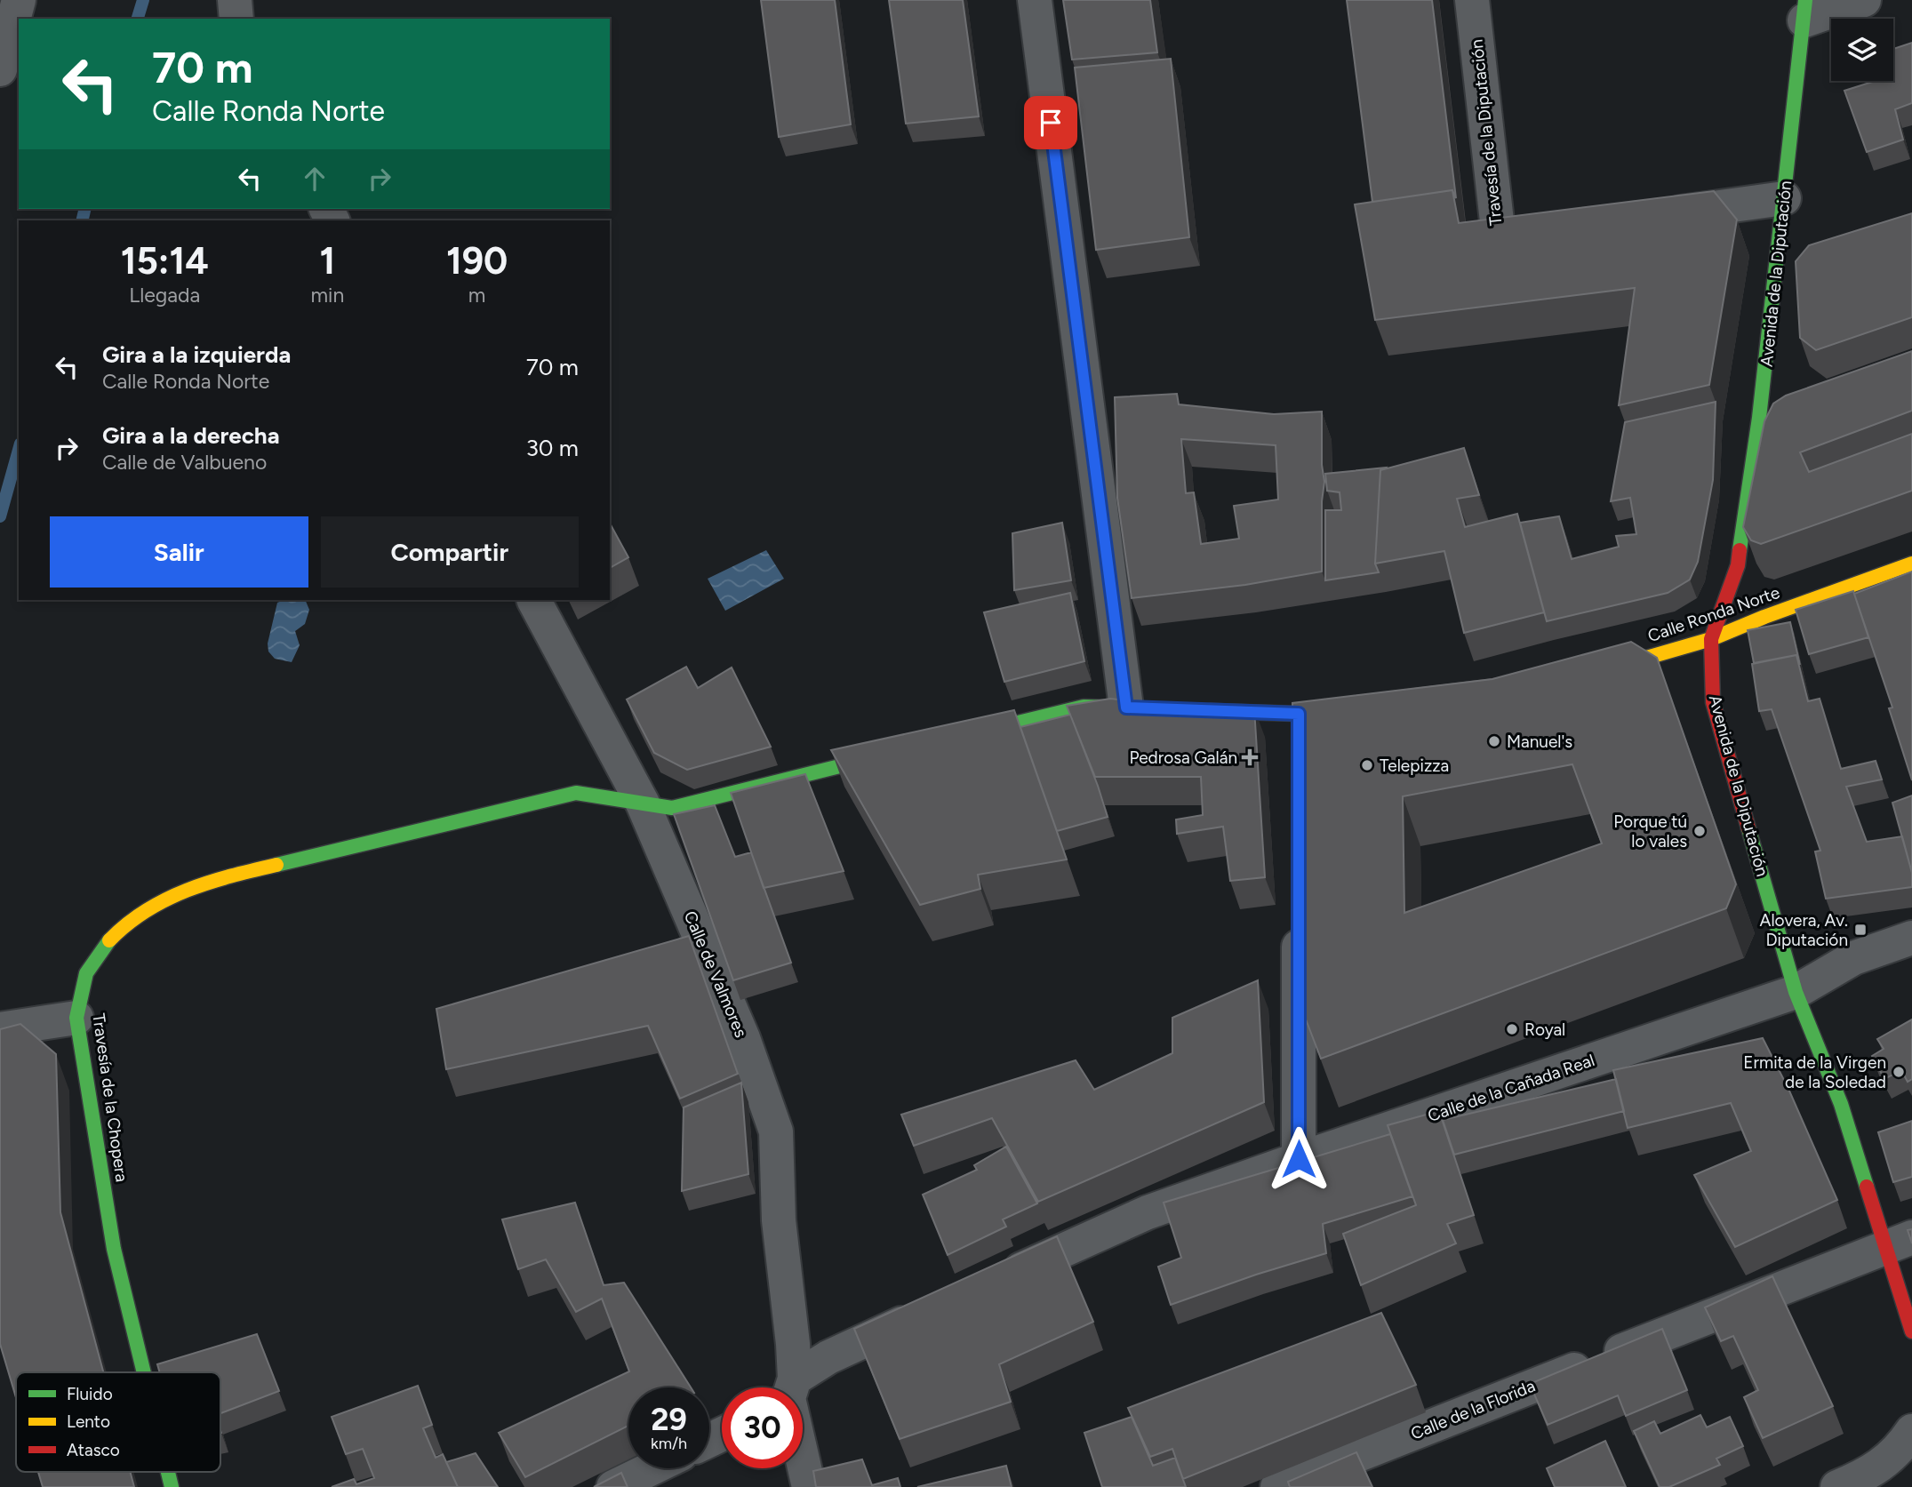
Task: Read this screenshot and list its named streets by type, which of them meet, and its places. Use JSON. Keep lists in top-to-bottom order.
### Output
{
  "streets": {
    "street": [
      "Travesía de la Diputación",
      "Avenida de la Diputación",
      "Calle Ronda Norte",
      "Calle de Valmores",
      "Calle de la Cañada Real",
      "Travesía de la Chopera",
      "Calle de la Florida"
    ]
  },
  "crossings": [
    ["Avenida de la Diputación", "Calle Ronda Norte"],
    ["Avenida de la Diputación", "Calle de la Cañada Real"],
    ["Avenida de la Diputación", "Calle de la Florida"],
    ["Calle de Valmores", "Travesía de la Chopera"]
  ],
  "places": {
    "other": [
      "Manuel's",
      "Telepizza",
      "Porque tú lo vales",
      "Royal",
      "Ermita de la Virgen de la Soledad"
    ],
    "health": ["Pedrosa Galán"],
    "transit": ["Alovera, Av. Diputación"]
  },
  "legend": ["Fluido", "Lento", "Atasco"],
  "page": {
    "turn": ["70 m", "Calle Ronda Norte"],
    "eta": [
      "15:14",
      "Llegada",
      "1",
      "min",
      "190",
      "m"
    ],
    "list": [
      {
        "name": "Gira a la izquierda",
        "note": "Calle Ronda Norte",
        "value": "70 m"
      },
      {
        "name": "Gira a la derecha",
        "note": "Calle de Valbueno",
        "value": "30 m"
      }
    ],
    "buttons": ["Salir", "Compartir"],
    "speed": "29 km/h",
    "limit": "30"
  }
}
